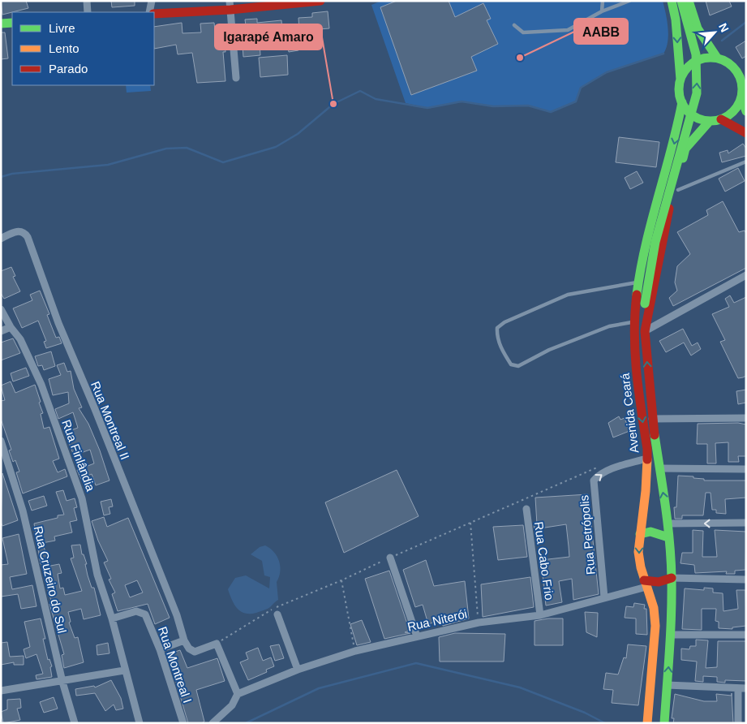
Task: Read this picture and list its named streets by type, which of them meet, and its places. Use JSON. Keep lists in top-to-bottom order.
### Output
{
  "streets": {
    "main road": ["Avenida Ceará"],
    "street": [
      "Rua Montreal II",
      "Rua Finlândia",
      "Rua Petrópolis",
      "Rua Cabo Frio",
      "Rua Cruzeiro do Sul",
      "Rua Niterói",
      "Rua Montreal I"
    ]
  },
  "crossings": [
    ["Avenida Ceará", "Rua Petrópolis"],
    ["Avenida Ceará", "Rua Niterói"],
    ["Rua Finlândia", "Rua Montreal I"],
    ["Rua Petrópolis", "Rua Niterói"],
    ["Rua Cabo Frio", "Rua Niterói"]
  ],
  "one_way": ["Rua Petrópolis"],
  "places": ["AABB", "Igarapé Amaro"],
  "legend": ["Livre", "Lento", "Parado"],
  "north": "top right"
}
